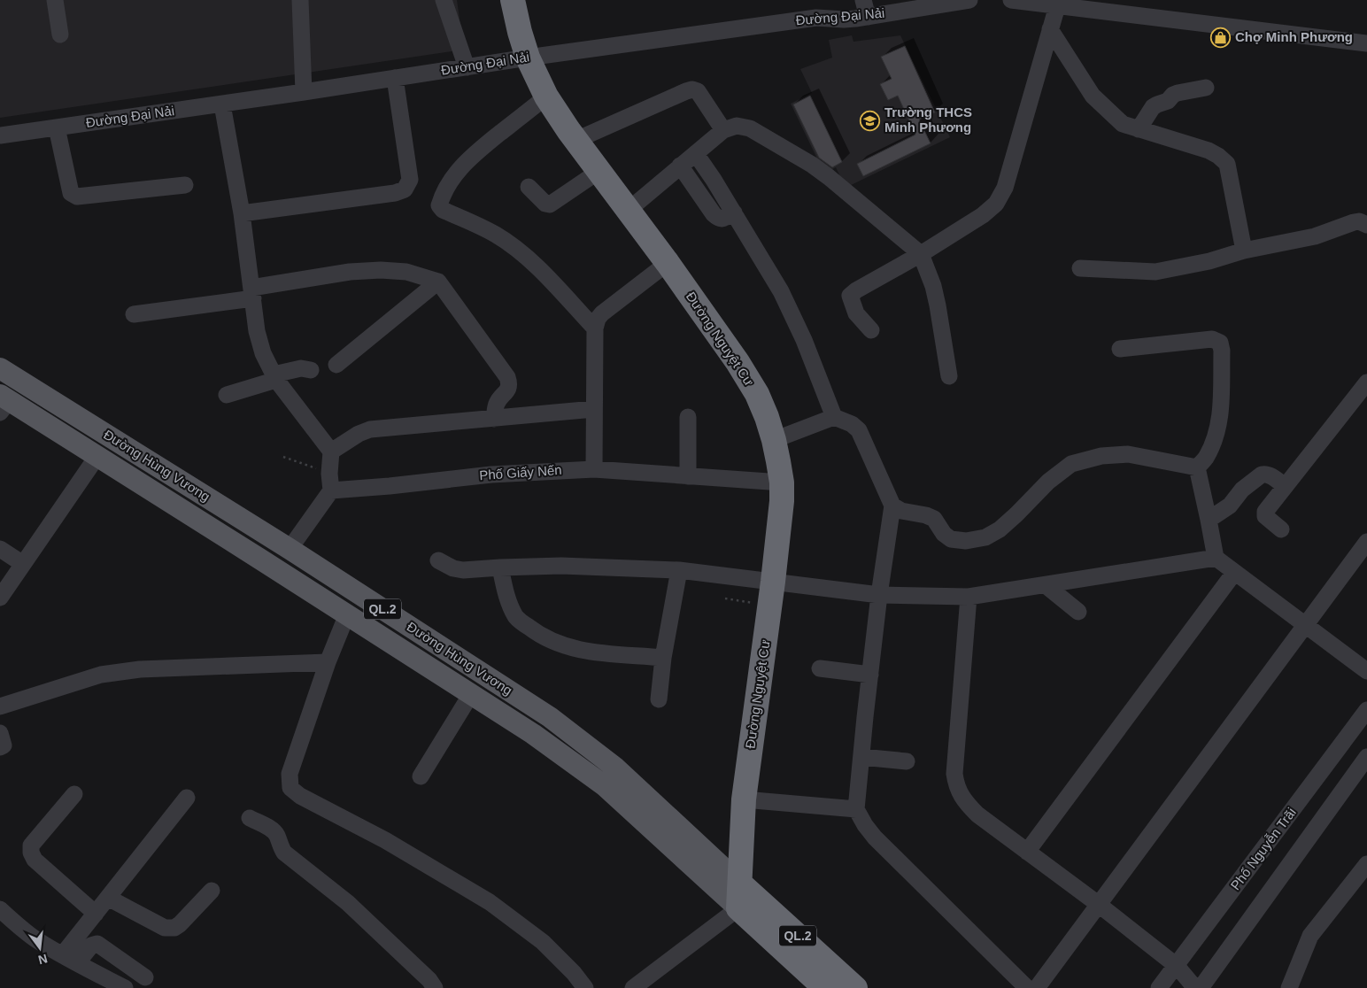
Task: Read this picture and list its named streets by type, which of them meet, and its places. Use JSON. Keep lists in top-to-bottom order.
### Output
{
  "streets": {
    "highway": ["Đường Nguyệt Cư", "Đường Hùng Vương", "QL.2"],
    "street": ["Đường Đại Nải", "Phố Giấy Nến", "Phố Nguyễn Trãi"]
  },
  "crossings": [
    ["Đường Đại Nải", "Đường Nguyệt Cư"],
    ["Đường Nguyệt Cư", "Đường Hùng Vương"],
    ["Đường Nguyệt Cư", "Phố Giấy Nến"]
  ],
  "places": {
    "shop": ["Chợ Minh Phương"],
    "school or university": ["Trường THCS Minh Phương"]
  },
  "north": "bottom"
}
